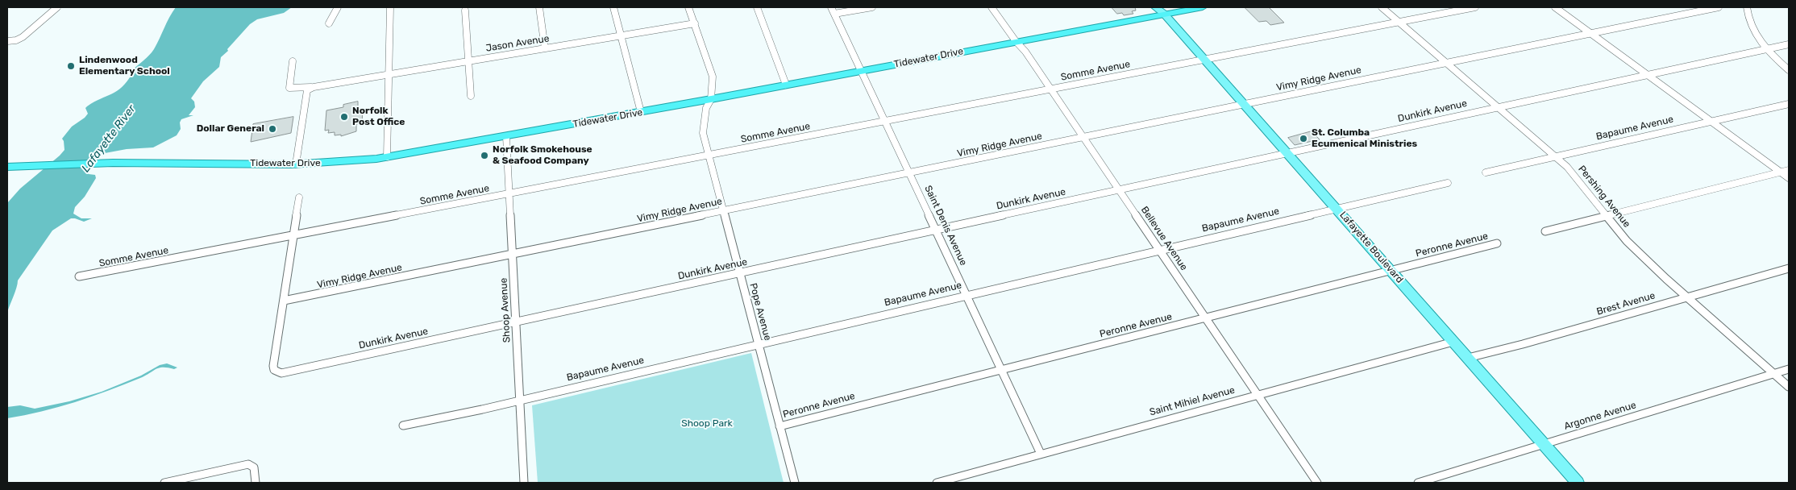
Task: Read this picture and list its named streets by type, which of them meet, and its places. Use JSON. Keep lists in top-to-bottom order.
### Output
{
  "streets": {
    "highway": ["Tidewater Drive"],
    "main road": ["Lafayette Boulevard"],
    "street": [
      "Jason Avenue",
      "Somme Avenue",
      "Vimy Ridge Avenue",
      "Dunkirk Avenue",
      "Bapaume Avenue",
      "Pershing Avenue",
      "Saint Denis Avenue",
      "Bellevue Avenue",
      "Peronne Avenue",
      "Brest Avenue",
      "Shoop Avenue",
      "Pope Avenue",
      "Saint Mihiel Avenue",
      "Argonne Avenue"
    ]
  },
  "crossings": [
    ["Jason Avenue", "Pope Avenue"],
    ["Tidewater Drive", "Saint Denis Avenue"],
    ["Tidewater Drive", "Bellevue Avenue"],
    ["Tidewater Drive", "Lafayette Boulevard"],
    ["Tidewater Drive", "Shoop Avenue"],
    ["Tidewater Drive", "Pope Avenue"],
    ["Somme Avenue", "Pershing Avenue"],
    ["Somme Avenue", "Saint Denis Avenue"],
    ["Somme Avenue", "Bellevue Avenue"],
    ["Somme Avenue", "Lafayette Boulevard"],
    ["Somme Avenue", "Shoop Avenue"],
    ["Somme Avenue", "Pope Avenue"],
    ["Vimy Ridge Avenue", "Dunkirk Avenue"],
    ["Vimy Ridge Avenue", "Pershing Avenue"],
    ["Vimy Ridge Avenue", "Saint Denis Avenue"],
    ["Vimy Ridge Avenue", "Bellevue Avenue"],
    ["Vimy Ridge Avenue", "Lafayette Boulevard"],
    ["Vimy Ridge Avenue", "Shoop Avenue"],
    ["Vimy Ridge Avenue", "Pope Avenue"],
    ["Dunkirk Avenue", "Pershing Avenue"],
    ["Dunkirk Avenue", "Saint Denis Avenue"],
    ["Dunkirk Avenue", "Bellevue Avenue"],
    ["Dunkirk Avenue", "Lafayette Boulevard"],
    ["Dunkirk Avenue", "Shoop Avenue"],
    ["Dunkirk Avenue", "Pope Avenue"],
    ["Bapaume Avenue", "Pershing Avenue"],
    ["Bapaume Avenue", "Saint Denis Avenue"],
    ["Bapaume Avenue", "Bellevue Avenue"],
    ["Bapaume Avenue", "Lafayette Boulevard"],
    ["Bapaume Avenue", "Shoop Avenue"],
    ["Bapaume Avenue", "Pope Avenue"],
    ["Pershing Avenue", "Brest Avenue"],
    ["Pershing Avenue", "Argonne Avenue"],
    ["Saint Denis Avenue", "Peronne Avenue"],
    ["Saint Denis Avenue", "Saint Mihiel Avenue"],
    ["Bellevue Avenue", "Peronne Avenue"],
    ["Bellevue Avenue", "Saint Mihiel Avenue"],
    ["Peronne Avenue", "Lafayette Boulevard"],
    ["Peronne Avenue", "Pope Avenue"],
    ["Lafayette Boulevard", "Brest Avenue"],
    ["Lafayette Boulevard", "Saint Mihiel Avenue"],
    ["Lafayette Boulevard", "Argonne Avenue"]
  ],
  "water": ["Lafayette River"],
  "parks": ["Shoop Park"],
  "places": [
    "Lindenwood Elementary School",
    "Norfolk Post Office",
    "Dollar General",
    "St. Columba Ecumenical Ministries",
    "Norfolk Smokehouse & Seafood Company"
  ]
}
